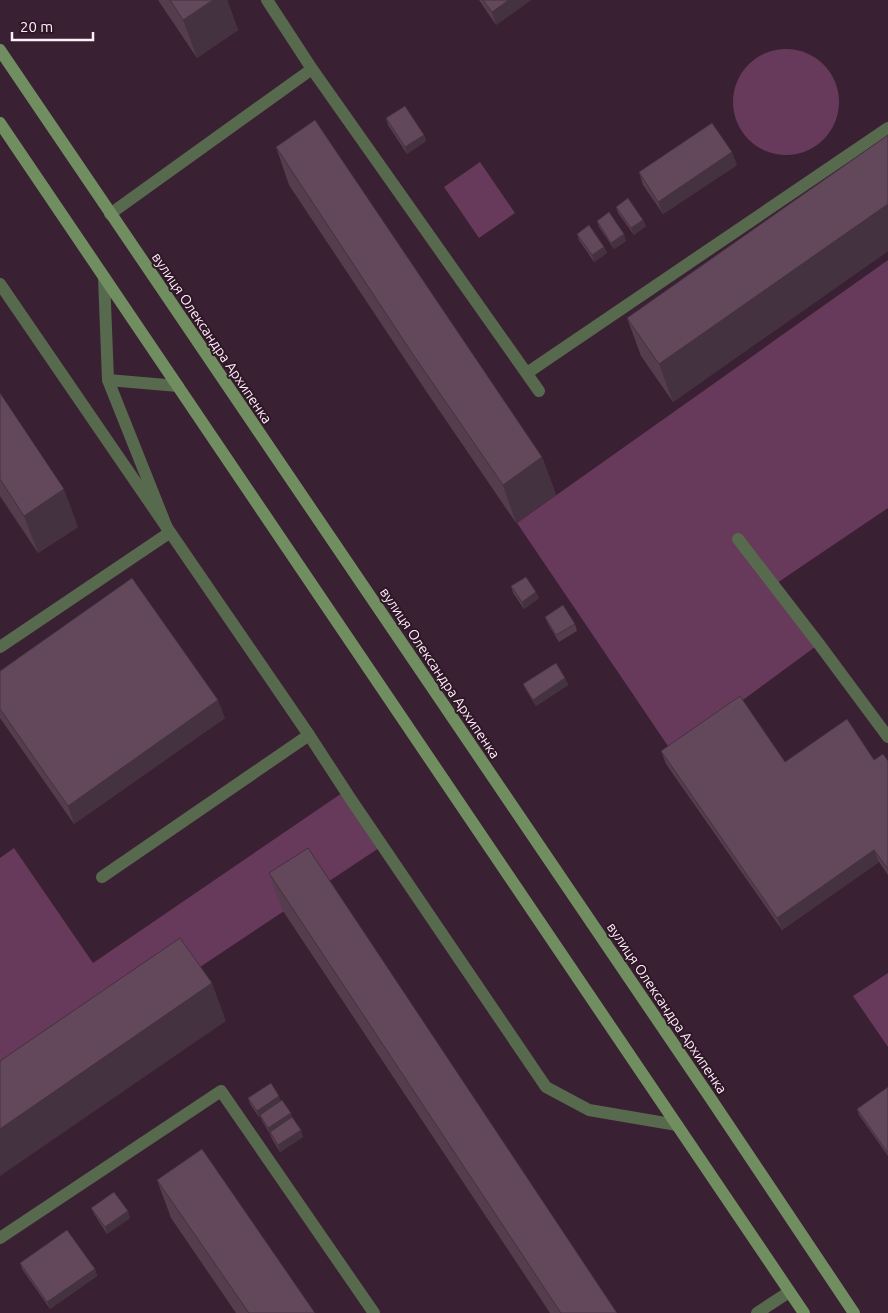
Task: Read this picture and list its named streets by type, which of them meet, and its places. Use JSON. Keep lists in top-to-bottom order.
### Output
{
  "streets": {
    "main road": ["вулиця Олександра Архипенка"]
  },
  "scale_bar": "20 m"
}
